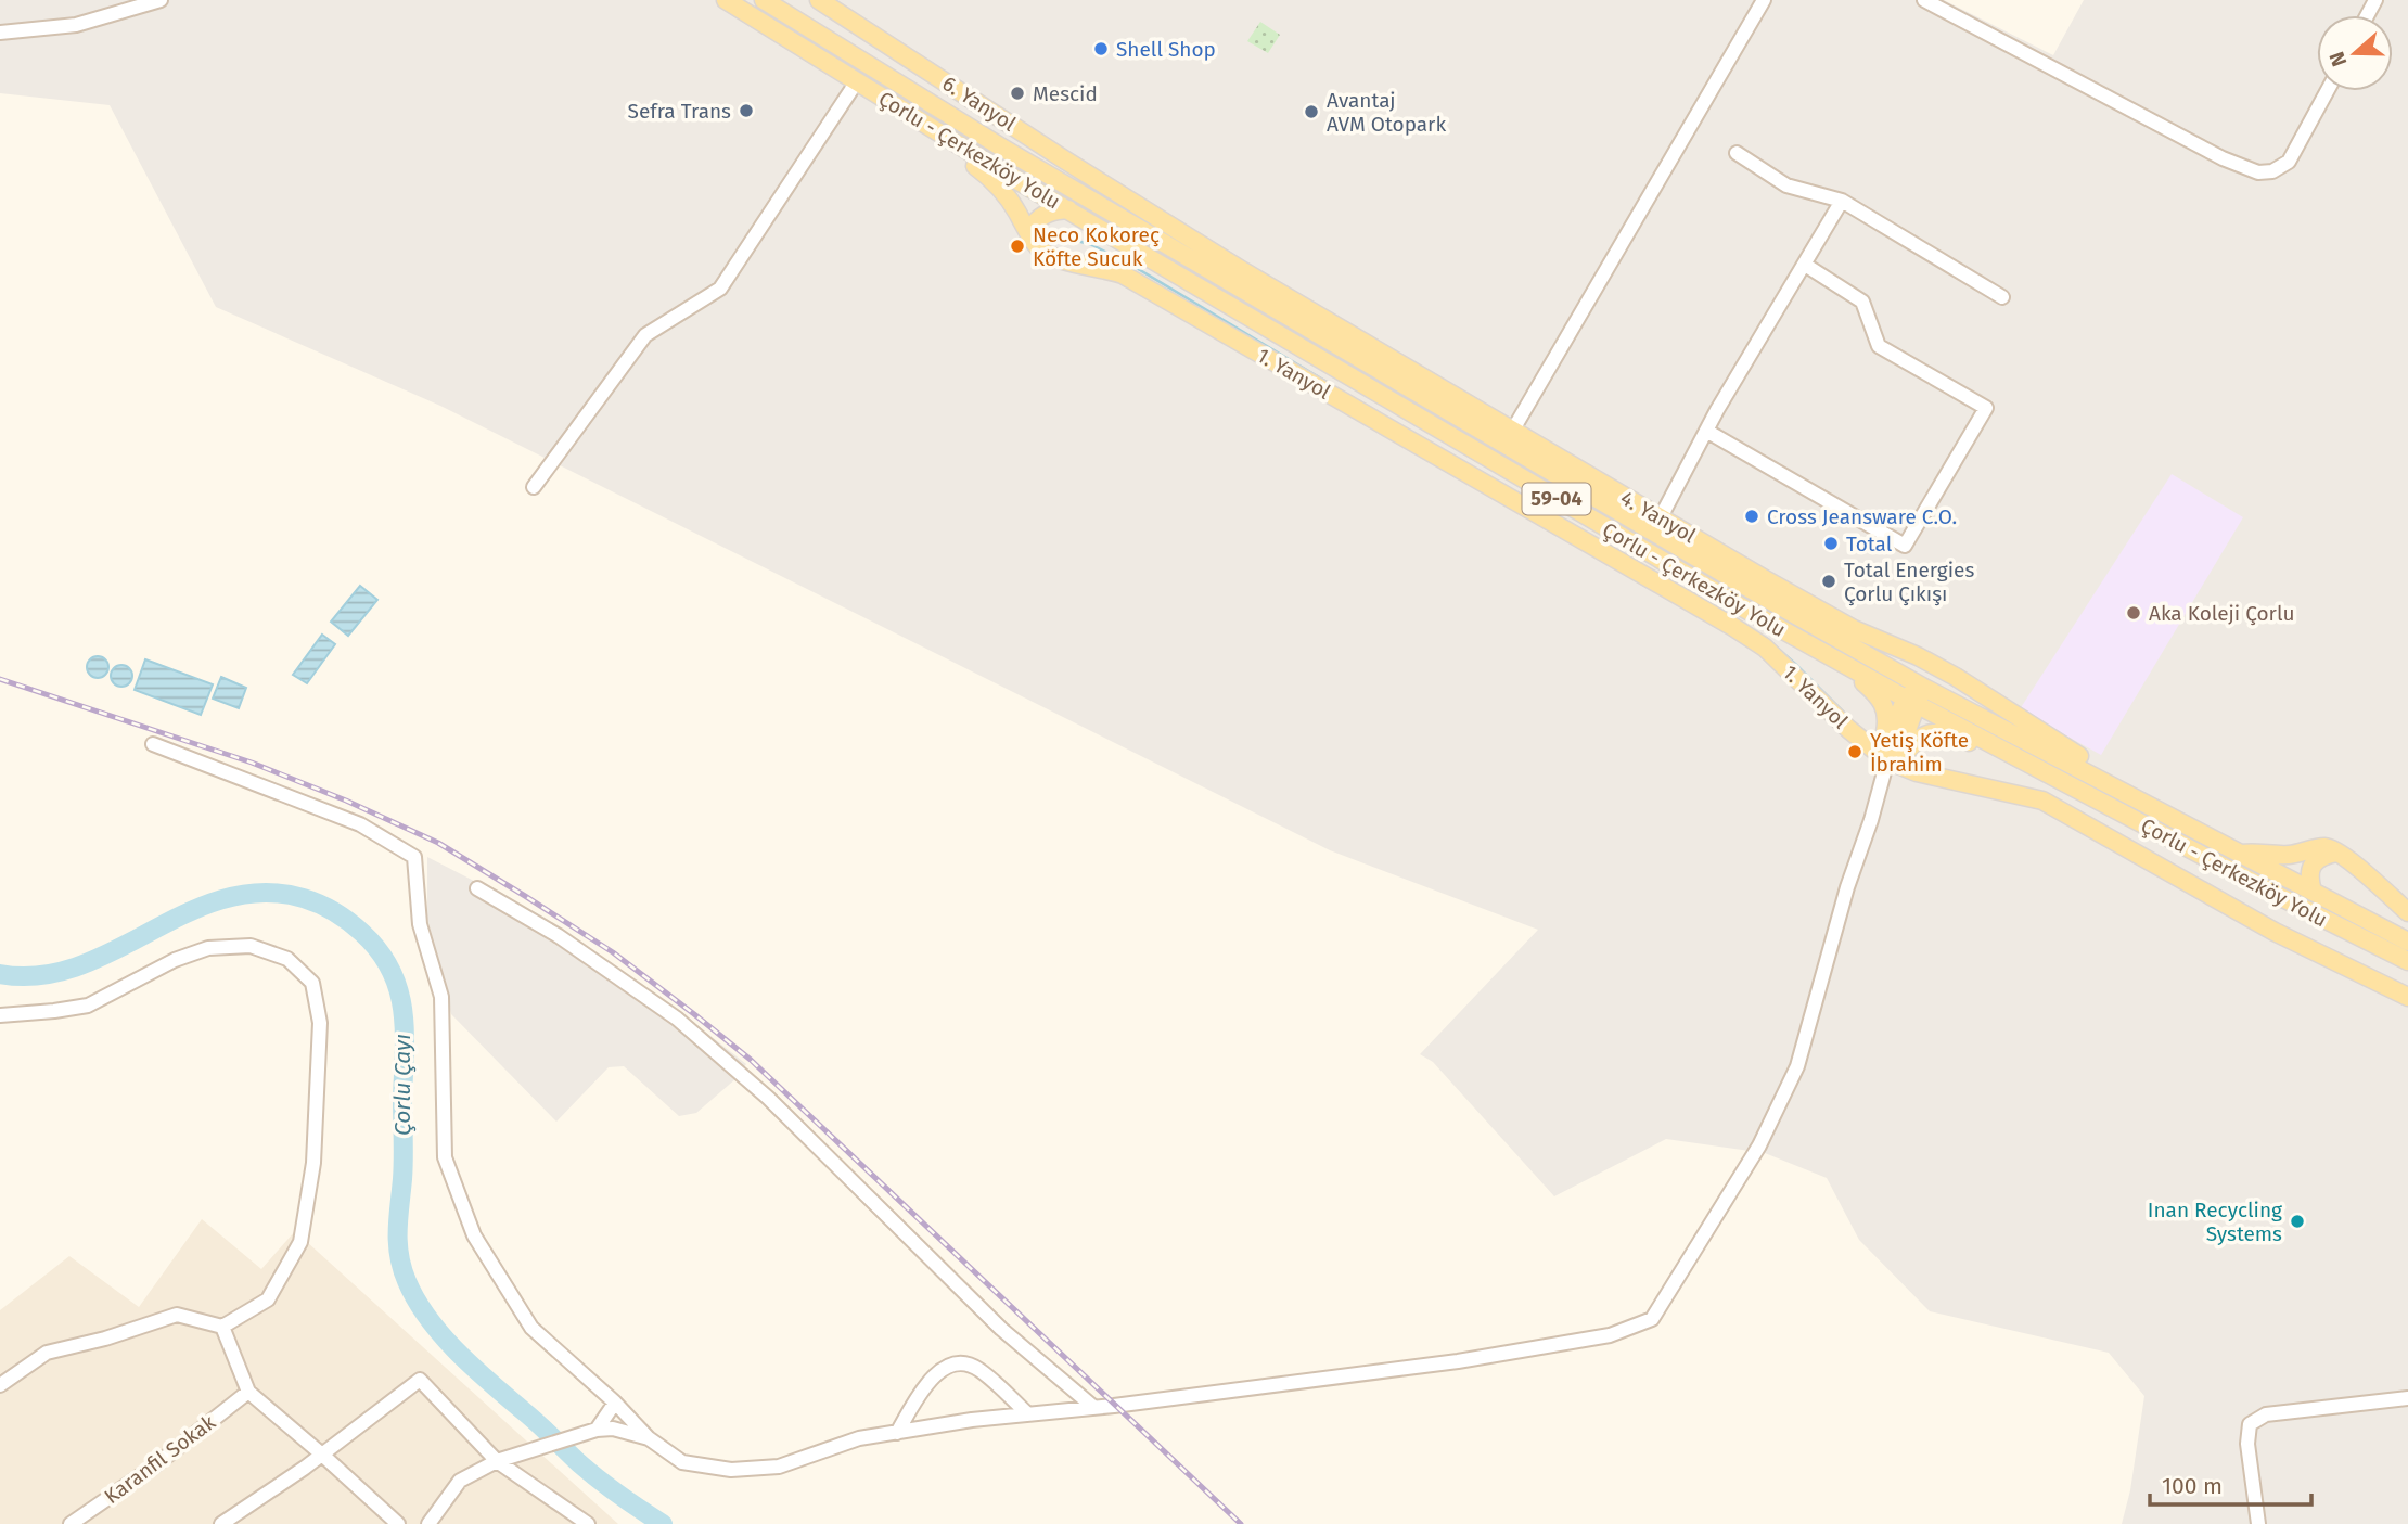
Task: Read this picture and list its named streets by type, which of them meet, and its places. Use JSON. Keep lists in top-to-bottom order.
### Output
{
  "streets": {
    "main road": [
      "6. Yanyol",
      "Çorlu - Çerkezköy Yolu",
      "1. Yanyol",
      "59-04",
      "4. Yanyol"
    ],
    "street": ["Karanfil Sokak"]
  },
  "crossings": [
    ["6. Yanyol", "4. Yanyol"],
    ["Çorlu - Çerkezköy Yolu", "4. Yanyol"]
  ],
  "water": ["Çorlu Çayı"],
  "places": [
    "Shell Shop",
    "Mescid",
    "Sefra Trans",
    "Avantaj AVM Otopark",
    "Neco Kokoreç Köfte Sucuk",
    "Cross Jeansware C.O.",
    "Total",
    "Total Energies Çorlu Çıkışı",
    "Aka Koleji Çorlu",
    "Yetiş Köfte İbrahim",
    "Inan Recycling Systems"
  ],
  "scale_bar": "100 m",
  "north": "left"
}
